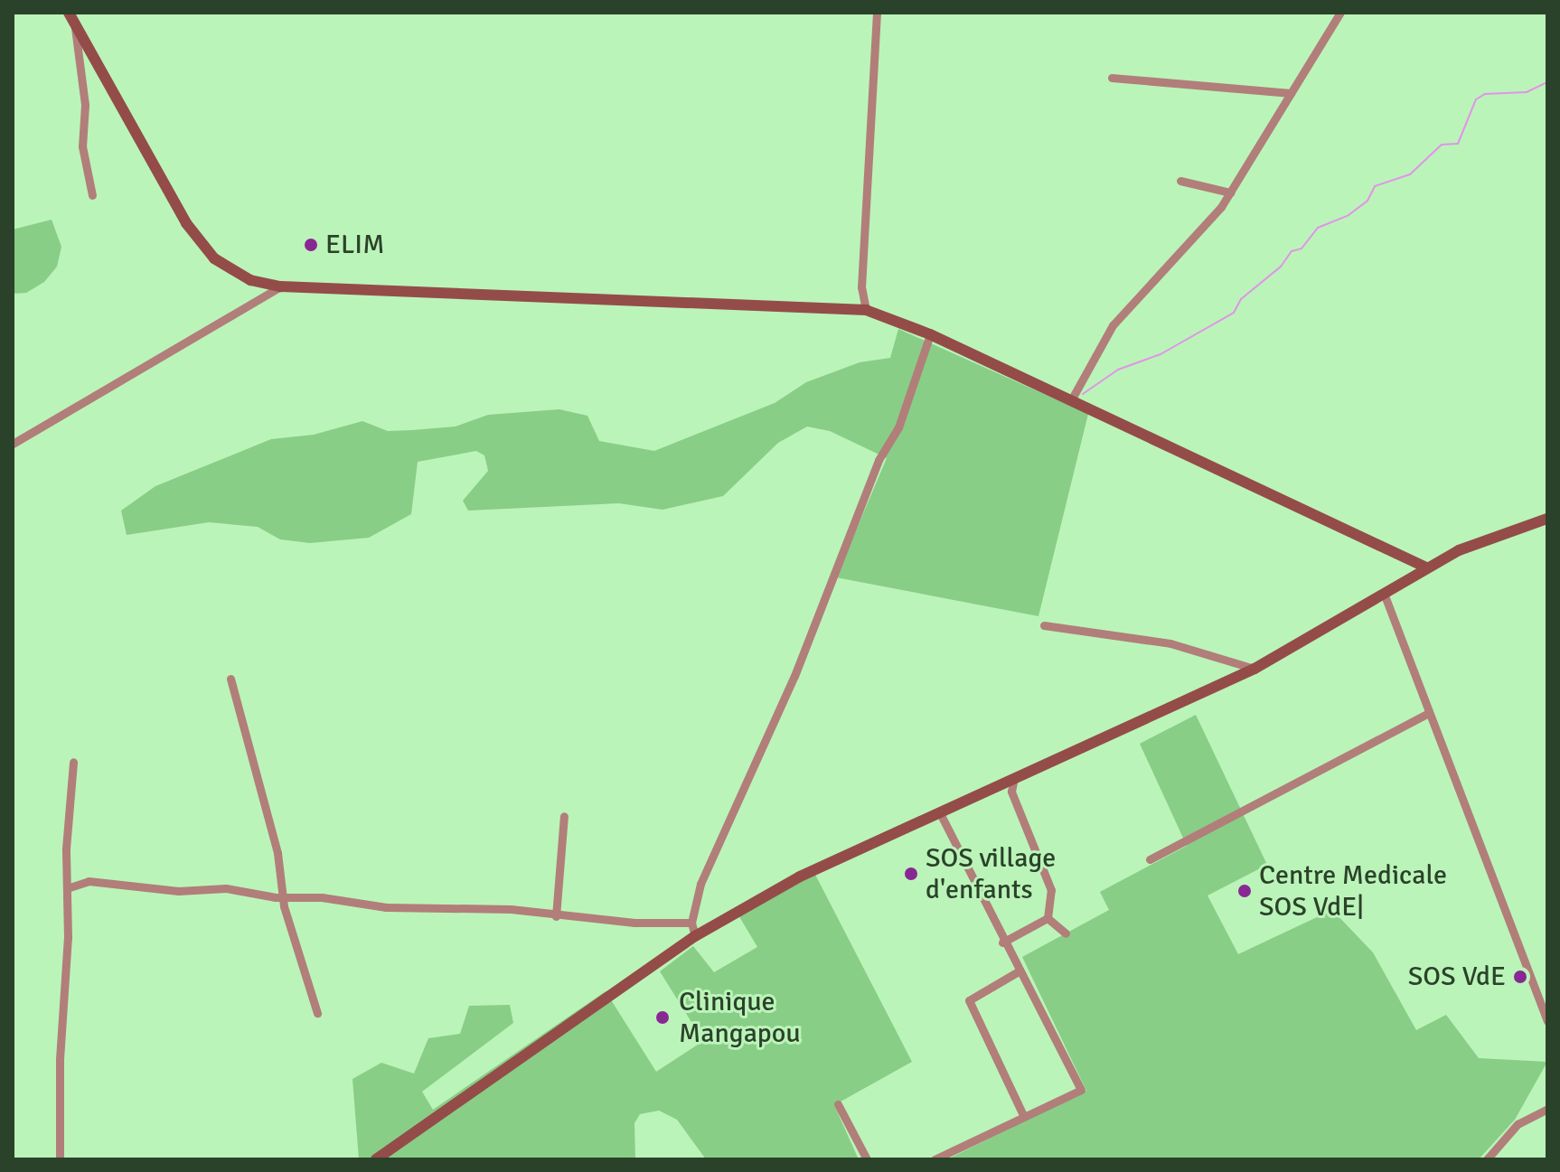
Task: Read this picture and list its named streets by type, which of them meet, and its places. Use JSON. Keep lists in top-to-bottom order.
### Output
{
  "places": [
    "ELIM",
    "SOS village d'enfants",
    "Centre Medicale SOS VdE|",
    "SOS VdE",
    "Clinique Mangapou"
  ]
}
